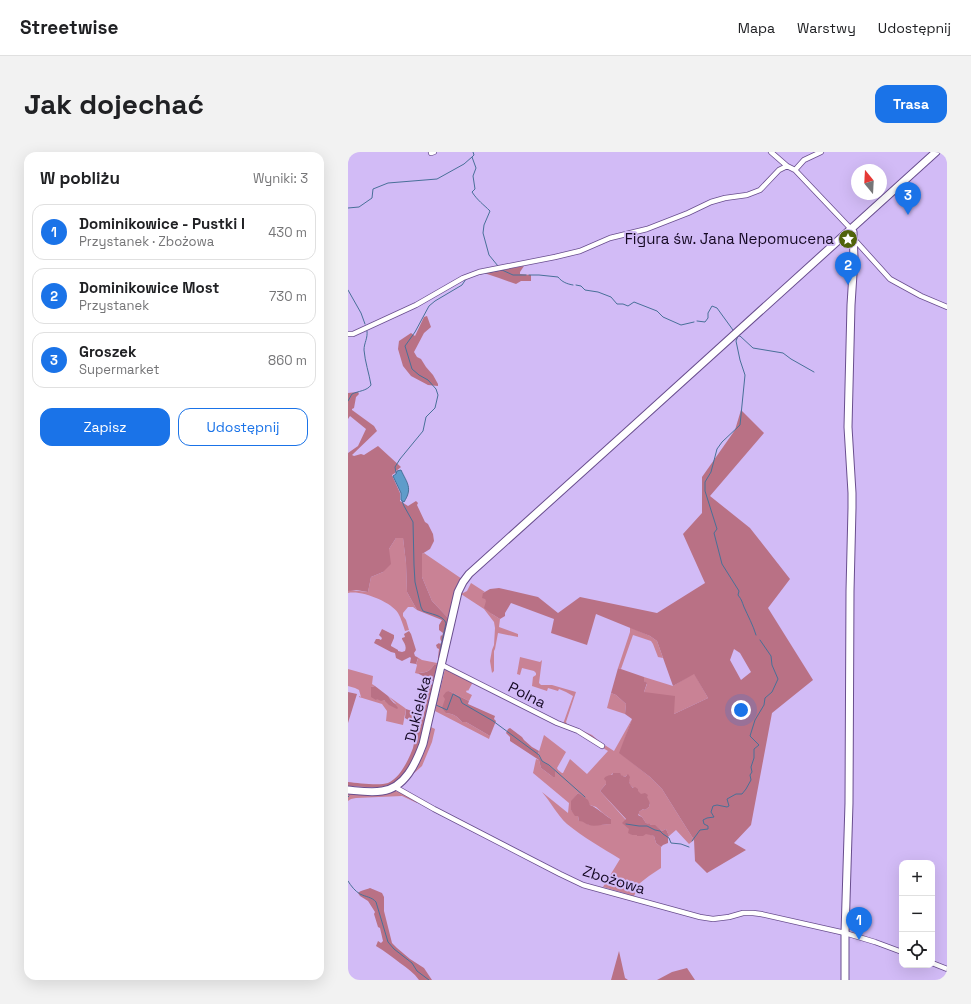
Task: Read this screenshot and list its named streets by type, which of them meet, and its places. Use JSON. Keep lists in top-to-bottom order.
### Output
{
  "streets": {
    "main road": ["Dukielska"],
    "street": ["Polna", "Zbożowa"]
  },
  "crossings": [
    ["Polna", "Dukielska"],
    ["Dukielska", "Zbożowa"]
  ],
  "places": {
    "place": ["Figura św. Jana Nepomucena"]
  },
  "north": "top",
  "page": {
    "header": "Streetwise",
    "nav": ["Mapa", "Warstwy", "Udostępnij"],
    "buttons": [
      "Trasa",
      ["Zapisz", "Udostępnij"]
    ],
    "title": "Jak dojechać",
    "heading": ["W pobliżu", "Wyniki: 3"],
    "pins": ["3", "2", "1"],
    "list": [
      {
        "mark": "1",
        "name": "Dominikowice - Pustki I",
        "note": "Przystanek · Zbożowa",
        "value": "430 m"
      },
      {
        "mark": "2",
        "name": "Dominikowice Most",
        "note": "Przystanek",
        "value": "730 m"
      },
      {
        "mark": "3",
        "name": "Groszek",
        "note": "Supermarket",
        "value": "860 m"
      }
    ],
    "map_buttons": ["+", "−"]
  }
}
